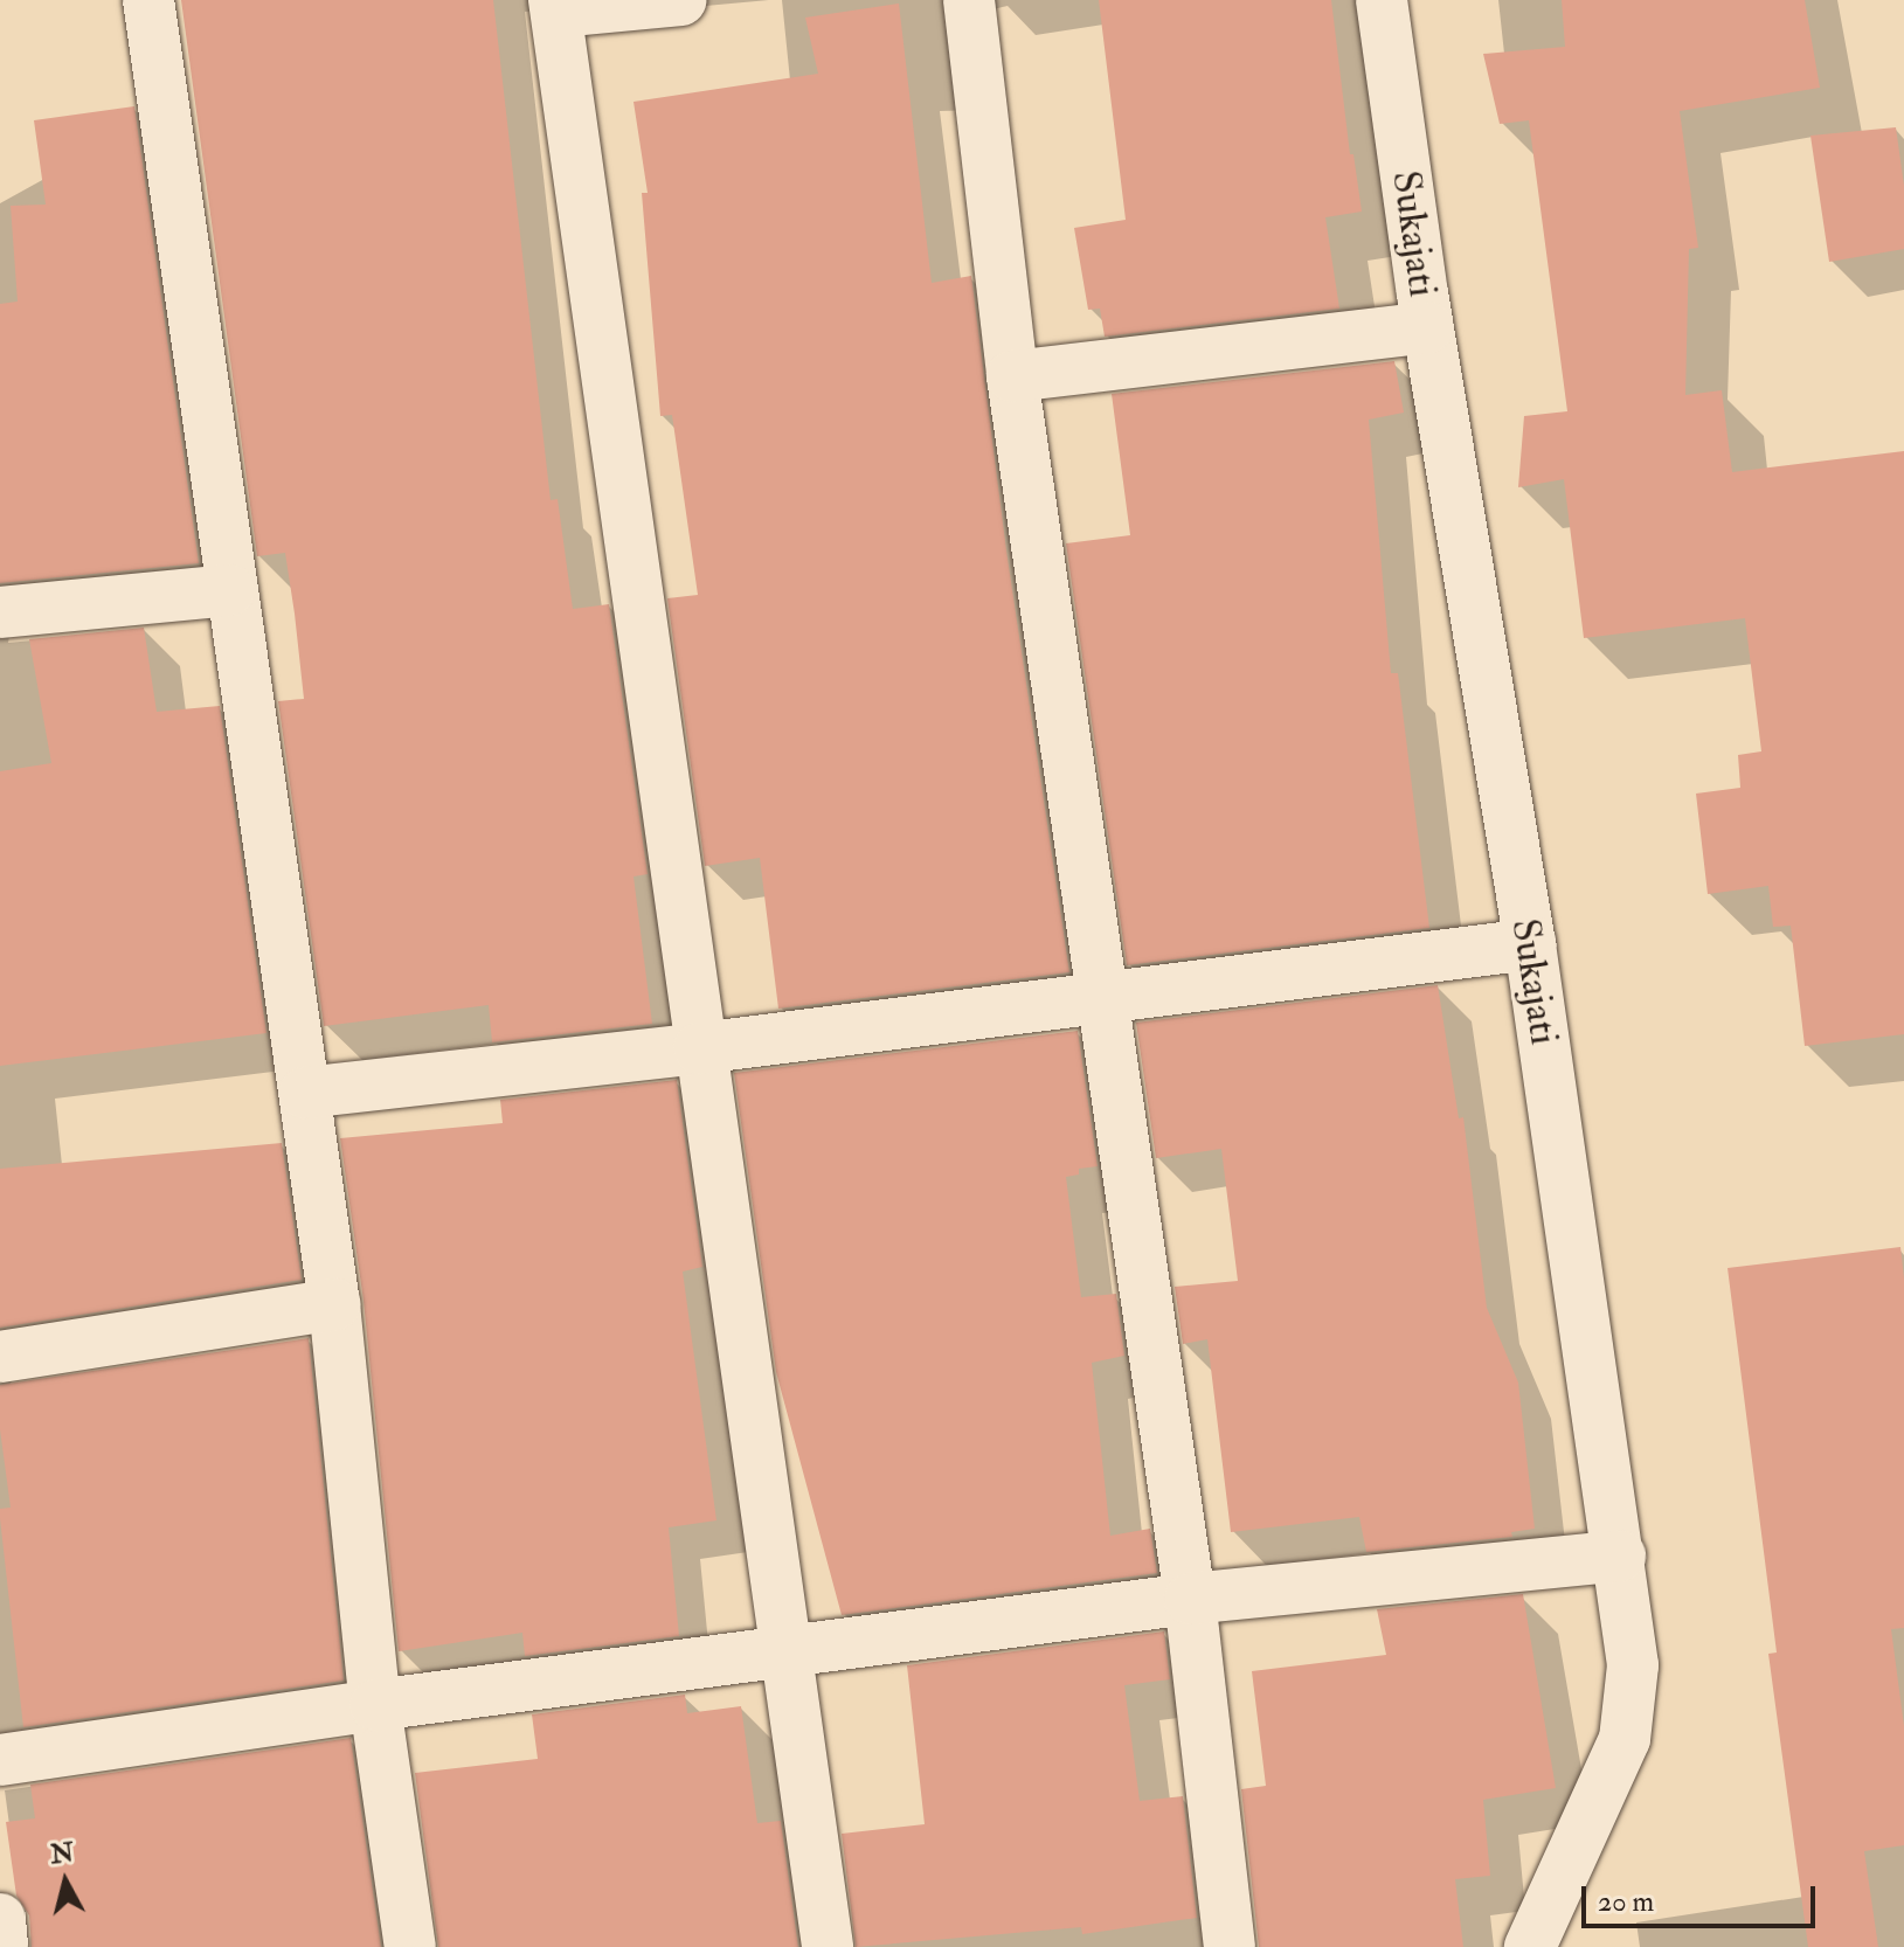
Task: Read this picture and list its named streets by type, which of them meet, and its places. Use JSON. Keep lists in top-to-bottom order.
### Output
{
  "streets": {
    "street": ["Sukajati"]
  },
  "scale_bar": "20 m",
  "north": "top"
}
